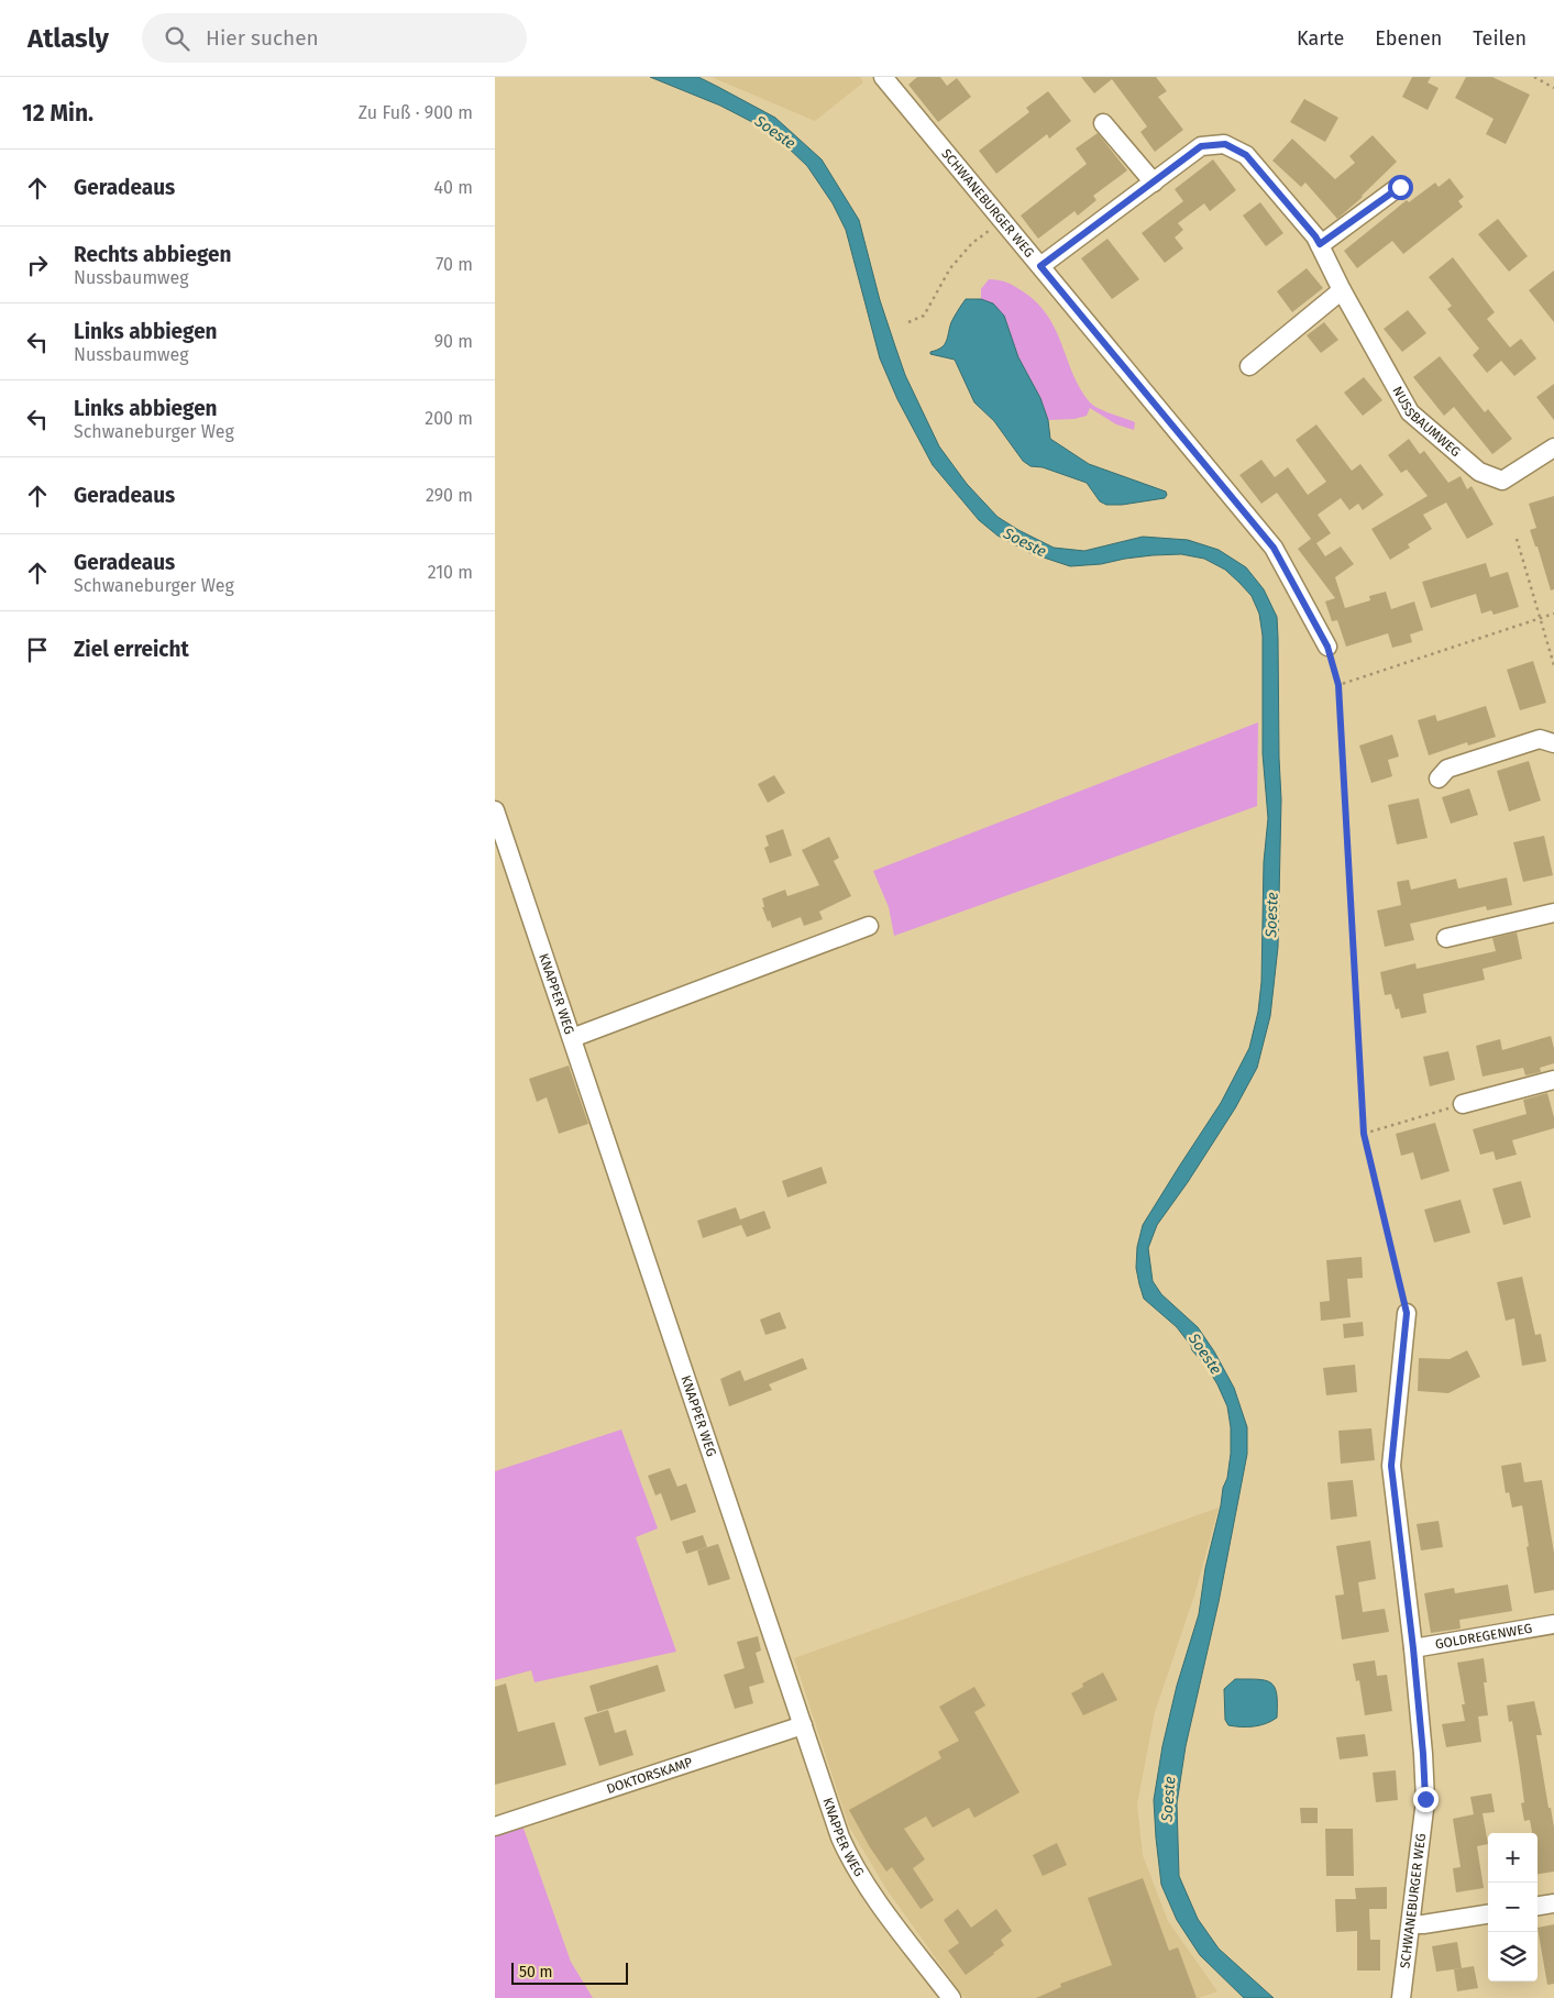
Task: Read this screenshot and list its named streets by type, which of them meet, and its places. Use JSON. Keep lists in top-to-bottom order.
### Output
{
  "streets": {
    "street": [
      "SCHWANEBURGER WEG",
      "NUSSBAUMWEG",
      "KNAPPER WEG",
      "GOLDREGENWEG",
      "DOKTORSKAMP"
    ]
  },
  "crossings": [
    ["SCHWANEBURGER WEG", "NUSSBAUMWEG"],
    ["SCHWANEBURGER WEG", "GOLDREGENWEG"],
    ["KNAPPER WEG", "DOKTORSKAMP"]
  ],
  "water": ["Soeste"],
  "scale_bar": "50 m",
  "page": {
    "header": "Atlasly",
    "search": "Hier suchen",
    "nav": ["Karte", "Ebenen", "Teilen"],
    "heading": ["12 Min.", "Zu Fuß · 900 m"],
    "list": [
      ["Geradeaus", "40 m"],
      ["Rechts abbiegen", "Nussbaumweg", "70 m"],
      ["Links abbiegen", "Nussbaumweg", "90 m"],
      ["Links abbiegen", "Schwaneburger Weg", "200 m"],
      ["Geradeaus", "290 m"],
      ["Geradeaus", "Schwaneburger Weg", "210 m"],
      "Ziel erreicht"
    ],
    "map_buttons": ["+", "−"],
    "scale": "50 m"
  }
}
